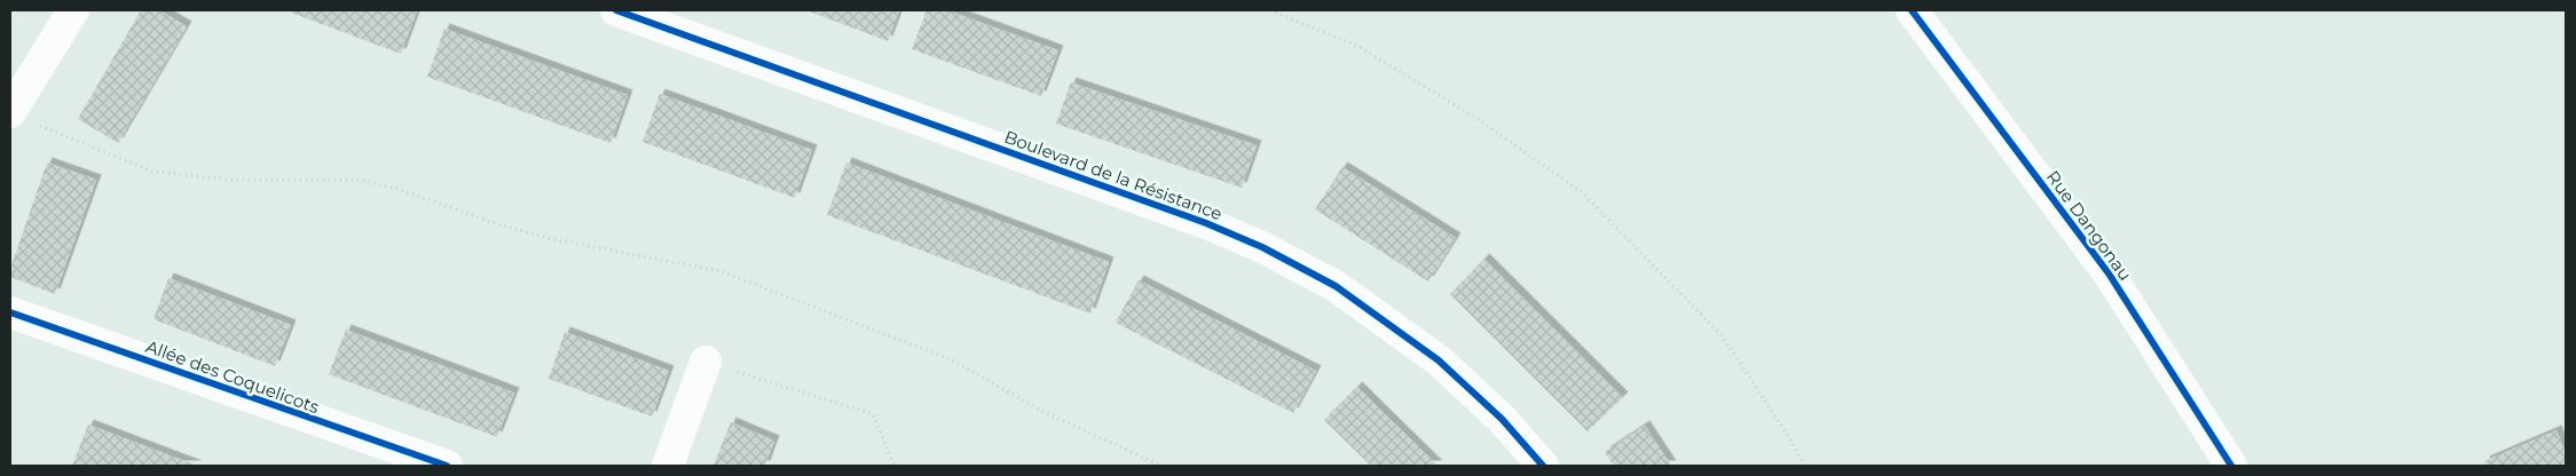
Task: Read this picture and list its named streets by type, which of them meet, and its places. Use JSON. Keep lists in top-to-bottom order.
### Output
{
  "streets": {
    "street": ["Boulevard de la Résistance", "Rue Dangonau", "Allée des Coquelicots"]
  }
}
